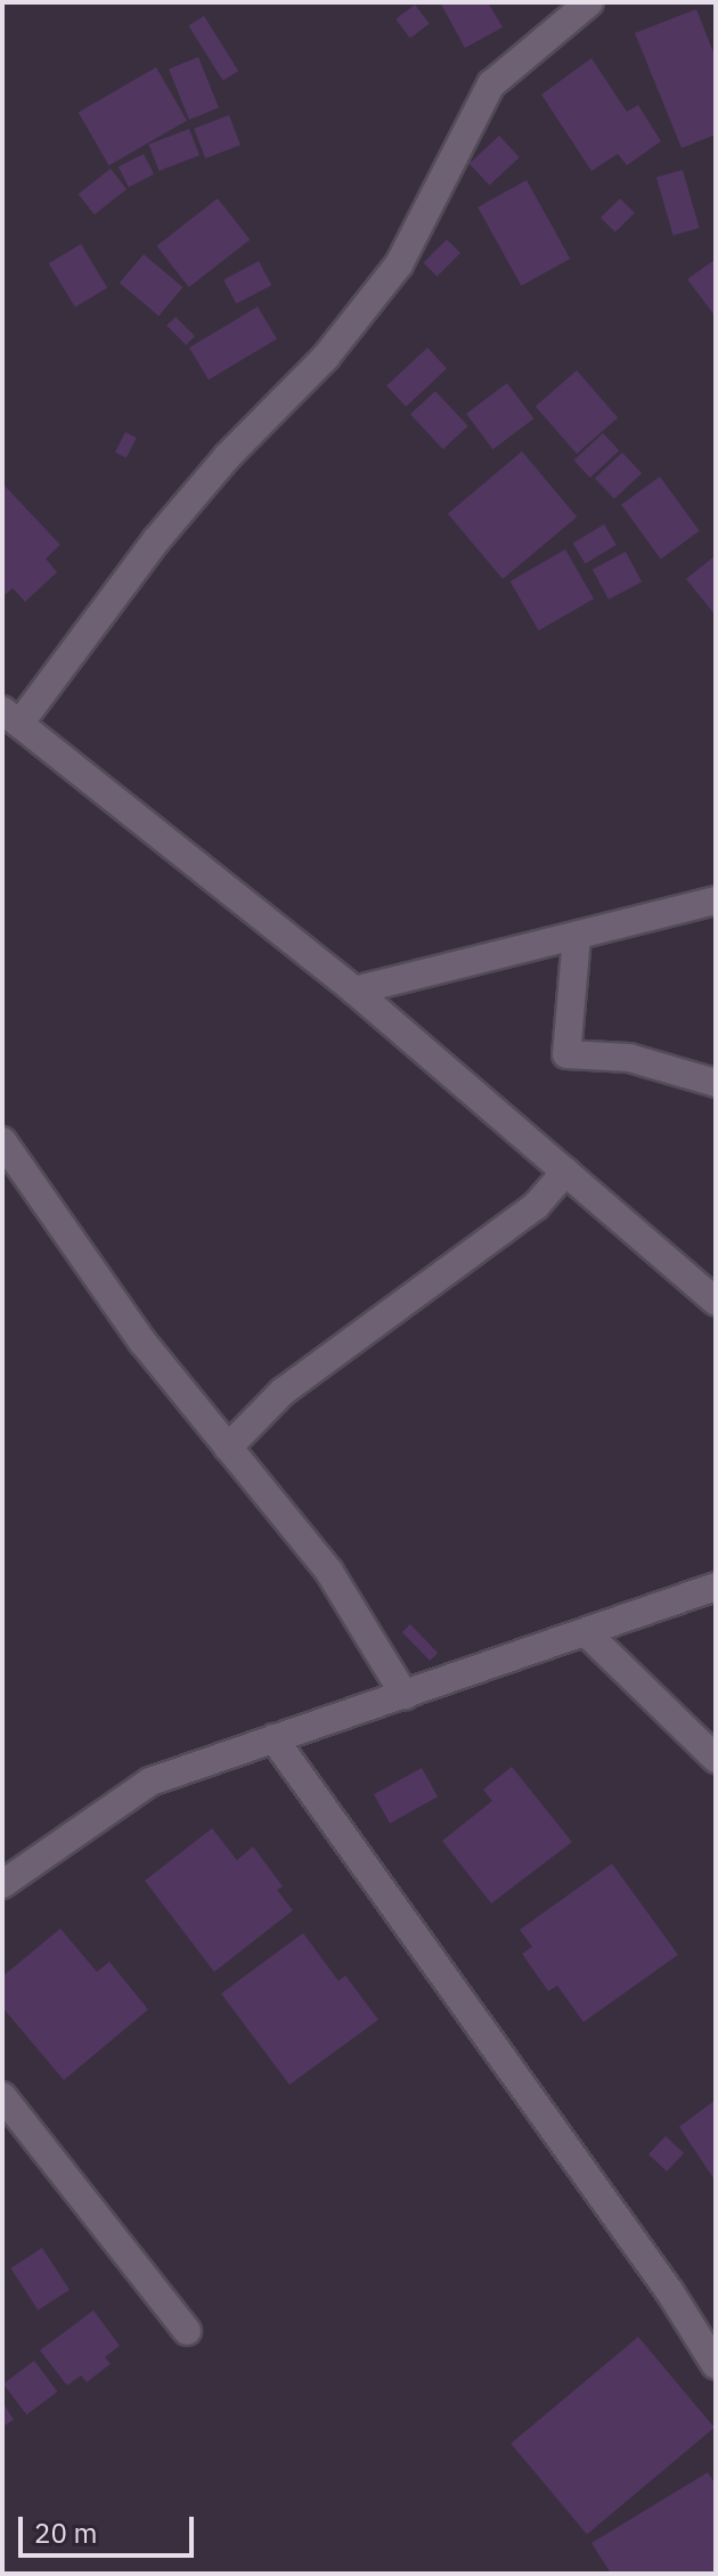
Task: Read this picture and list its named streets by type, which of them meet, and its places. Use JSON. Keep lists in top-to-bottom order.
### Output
{
  "scale_bar": "20 m"
}
